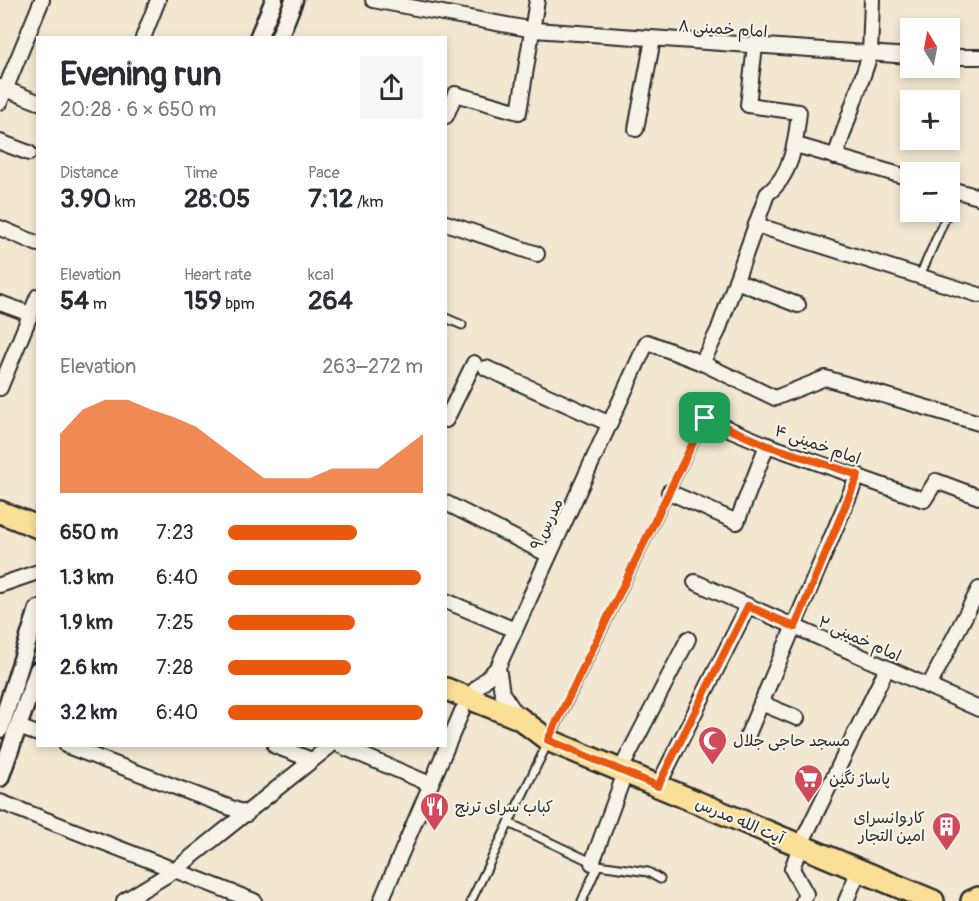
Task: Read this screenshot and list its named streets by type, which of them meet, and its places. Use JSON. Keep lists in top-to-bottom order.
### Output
{
  "streets": {
    "main road": ["آیت الله مدرس"],
    "street": [
      "امام خمینی ۸",
      "امام خمینی ۴",
      "مدرس ۹",
      "امام خمینی ۲"
    ]
  },
  "places": {
    "mosque": ["مسجد حاجی جلال"],
    "supermarket": ["پاساژ نگین"],
    "restaurant": ["کباب سرای ترنج"],
    "building": ["کاروانسرای امین التجار"]
  },
  "north": "top",
  "page": {
    "map_buttons": ["+", "−"],
    "heading": ["Evening run", "20:28 · 6 × 650 m"],
    "stats": [
      ["Distance", "3.90 km"],
      ["Time", "28:05"],
      ["Pace", "7:12 /km"],
      ["Elevation", "54 m"],
      ["Heart rate", "159 bpm"],
      ["kcal", "264"]
    ],
    "chart": ["Elevation", "263–272 m"],
    "list": [
      {
        "name": "650 m",
        "note": "7:23"
      },
      {
        "name": "1.3 km",
        "note": "6:40"
      },
      {
        "name": "1.9 km",
        "note": "7:25"
      },
      {
        "name": "2.6 km",
        "note": "7:28"
      },
      {
        "name": "3.2 km",
        "note": "6:40"
      }
    ]
  }
}
